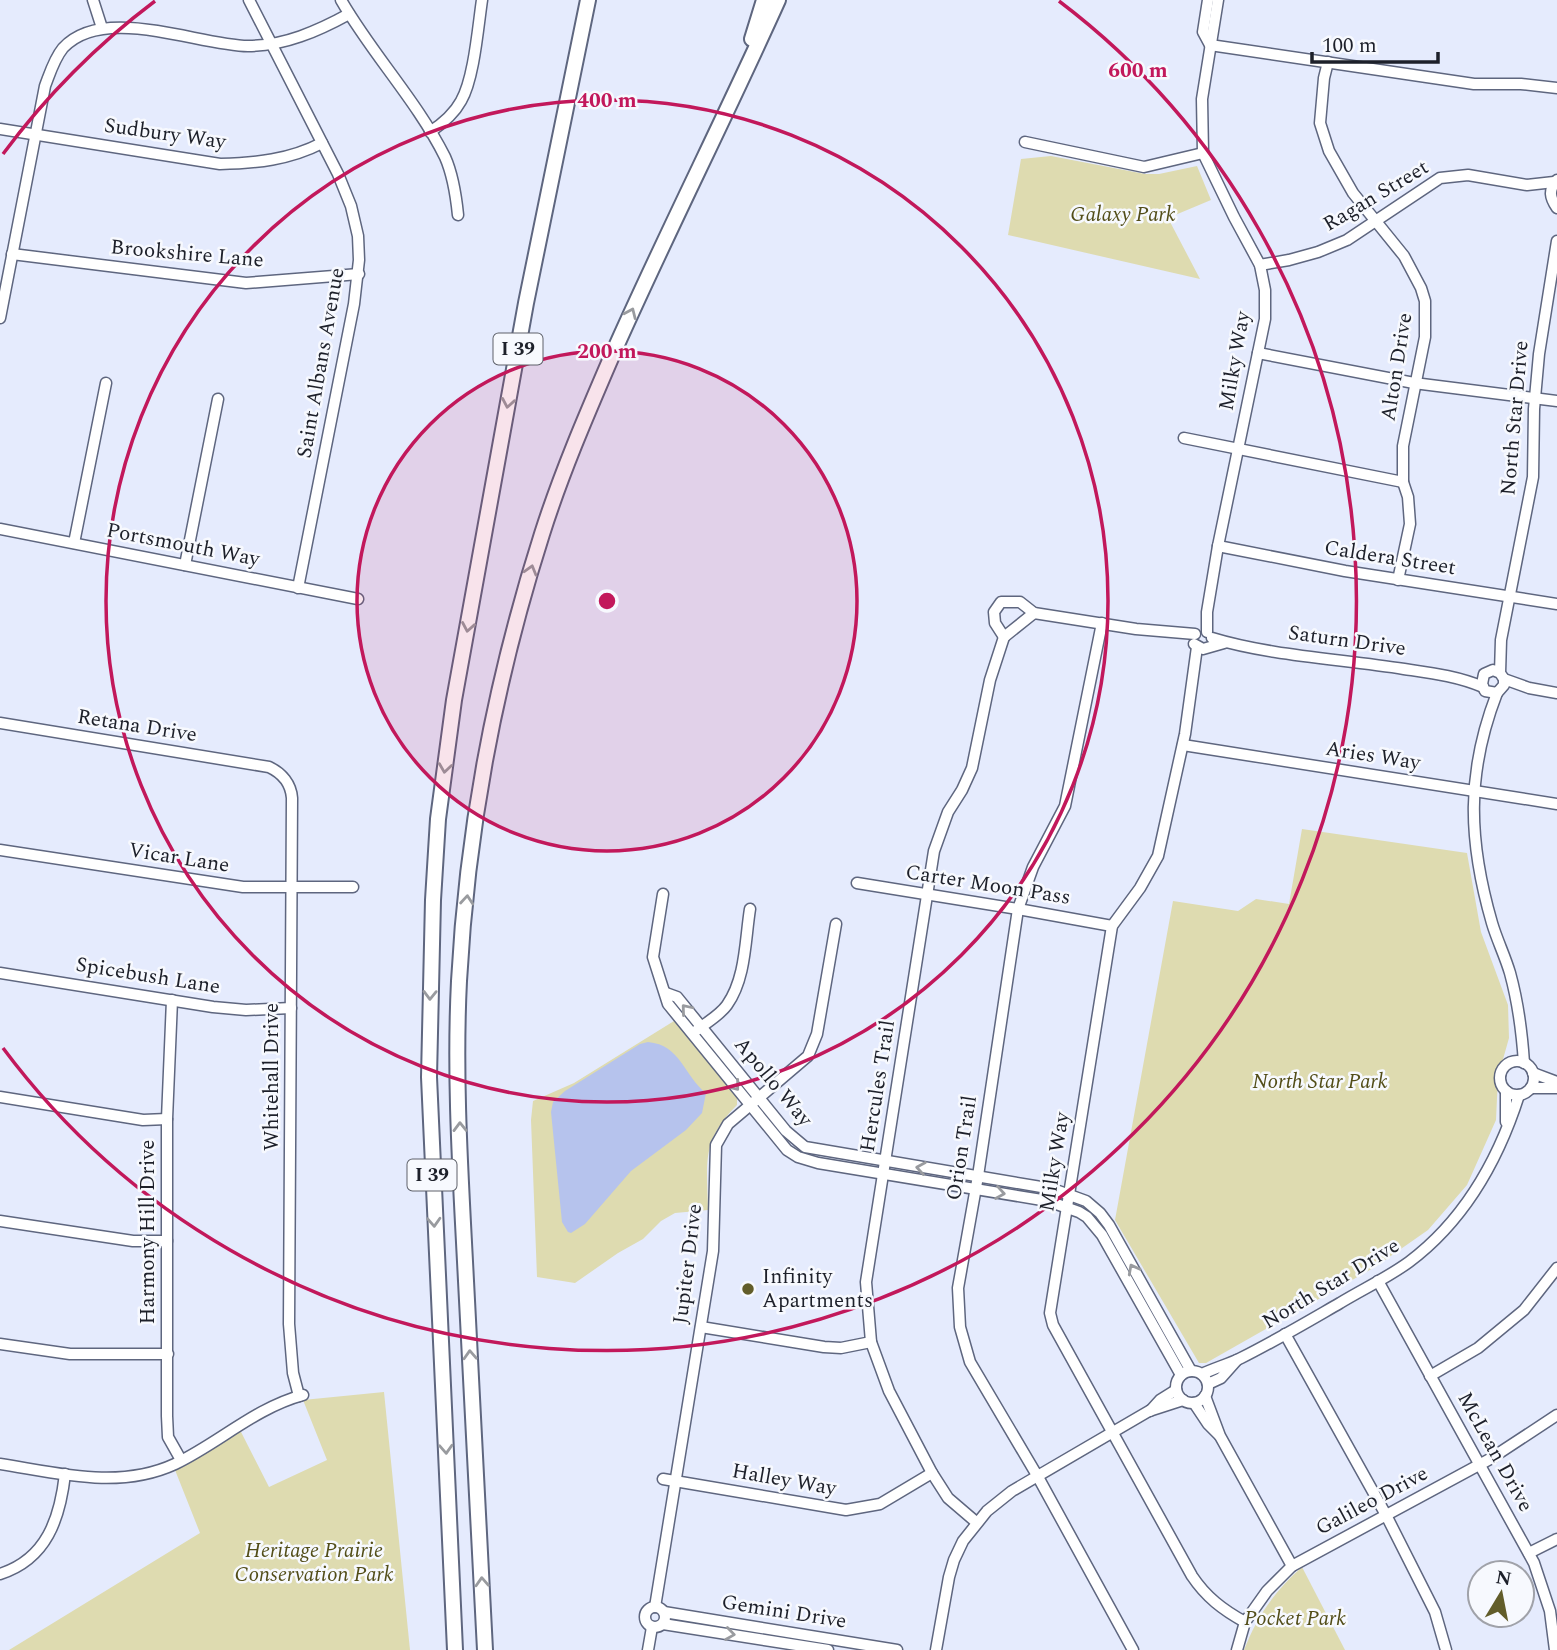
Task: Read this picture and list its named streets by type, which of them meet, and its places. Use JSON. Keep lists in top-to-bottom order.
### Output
{
  "streets": {
    "highway": ["I 39"],
    "street": [
      "Sudbury Way",
      "Ragan Street",
      "Brookshire Lane",
      "Milky Way",
      "Saint Albans Avenue",
      "Alton Drive",
      "North Star Drive",
      "Portsmouth Way",
      "Caldera Street",
      "Saturn Drive",
      "Retana Drive",
      "Aries Way",
      "Vicar Lane",
      "Carter Moon Pass",
      "Spicebush Lane",
      "Whitehall Drive",
      "Apollo Way",
      "Hercules Trail",
      "Orion Trail",
      "Harmony Hill Drive",
      "Jupiter Drive",
      "McLean Drive",
      "Halley Way",
      "Galileo Drive",
      "Gemini Drive"
    ]
  },
  "crossings": [
    ["Sudbury Way", "Saint Albans Avenue"],
    ["Ragan Street", "Milky Way"],
    ["Ragan Street", "Alton Drive"],
    ["Brookshire Lane", "Saint Albans Avenue"],
    ["Milky Way", "Caldera Street"],
    ["Milky Way", "Saturn Drive"],
    ["Milky Way", "Aries Way"],
    ["Milky Way", "Carter Moon Pass"],
    ["Milky Way", "Apollo Way"],
    ["Milky Way", "Galileo Drive"],
    ["Saint Albans Avenue", "Portsmouth Way"],
    ["Alton Drive", "Caldera Street"],
    ["North Star Drive", "Caldera Street"],
    ["North Star Drive", "Saturn Drive"],
    ["North Star Drive", "Apollo Way"],
    ["North Star Drive", "McLean Drive"],
    ["Saturn Drive", "Hercules Trail"],
    ["Saturn Drive", "Orion Trail"],
    ["Retana Drive", "Whitehall Drive"],
    ["Vicar Lane", "Whitehall Drive"],
    ["Carter Moon Pass", "Hercules Trail"],
    ["Carter Moon Pass", "Orion Trail"],
    ["Spicebush Lane", "Whitehall Drive"],
    ["Spicebush Lane", "Harmony Hill Drive"],
    ["Whitehall Drive", "Harmony Hill Drive"],
    ["Apollo Way", "Hercules Trail"],
    ["Apollo Way", "Orion Trail"],
    ["Apollo Way", "Jupiter Drive"],
    ["Hercules Trail", "Halley Way"],
    ["Jupiter Drive", "Halley Way"],
    ["Jupiter Drive", "Gemini Drive"],
    ["McLean Drive", "Galileo Drive"]
  ],
  "parks": [
    "Galaxy Park",
    "North Star Park",
    "Heritage Prairie Conservation Park",
    "Pocket Park"
  ],
  "places": ["Infinity Apartments"],
  "scale_bar": "100 m",
  "north": "top",
  "rings": ["600 m", "400 m", "200 m"]
}
